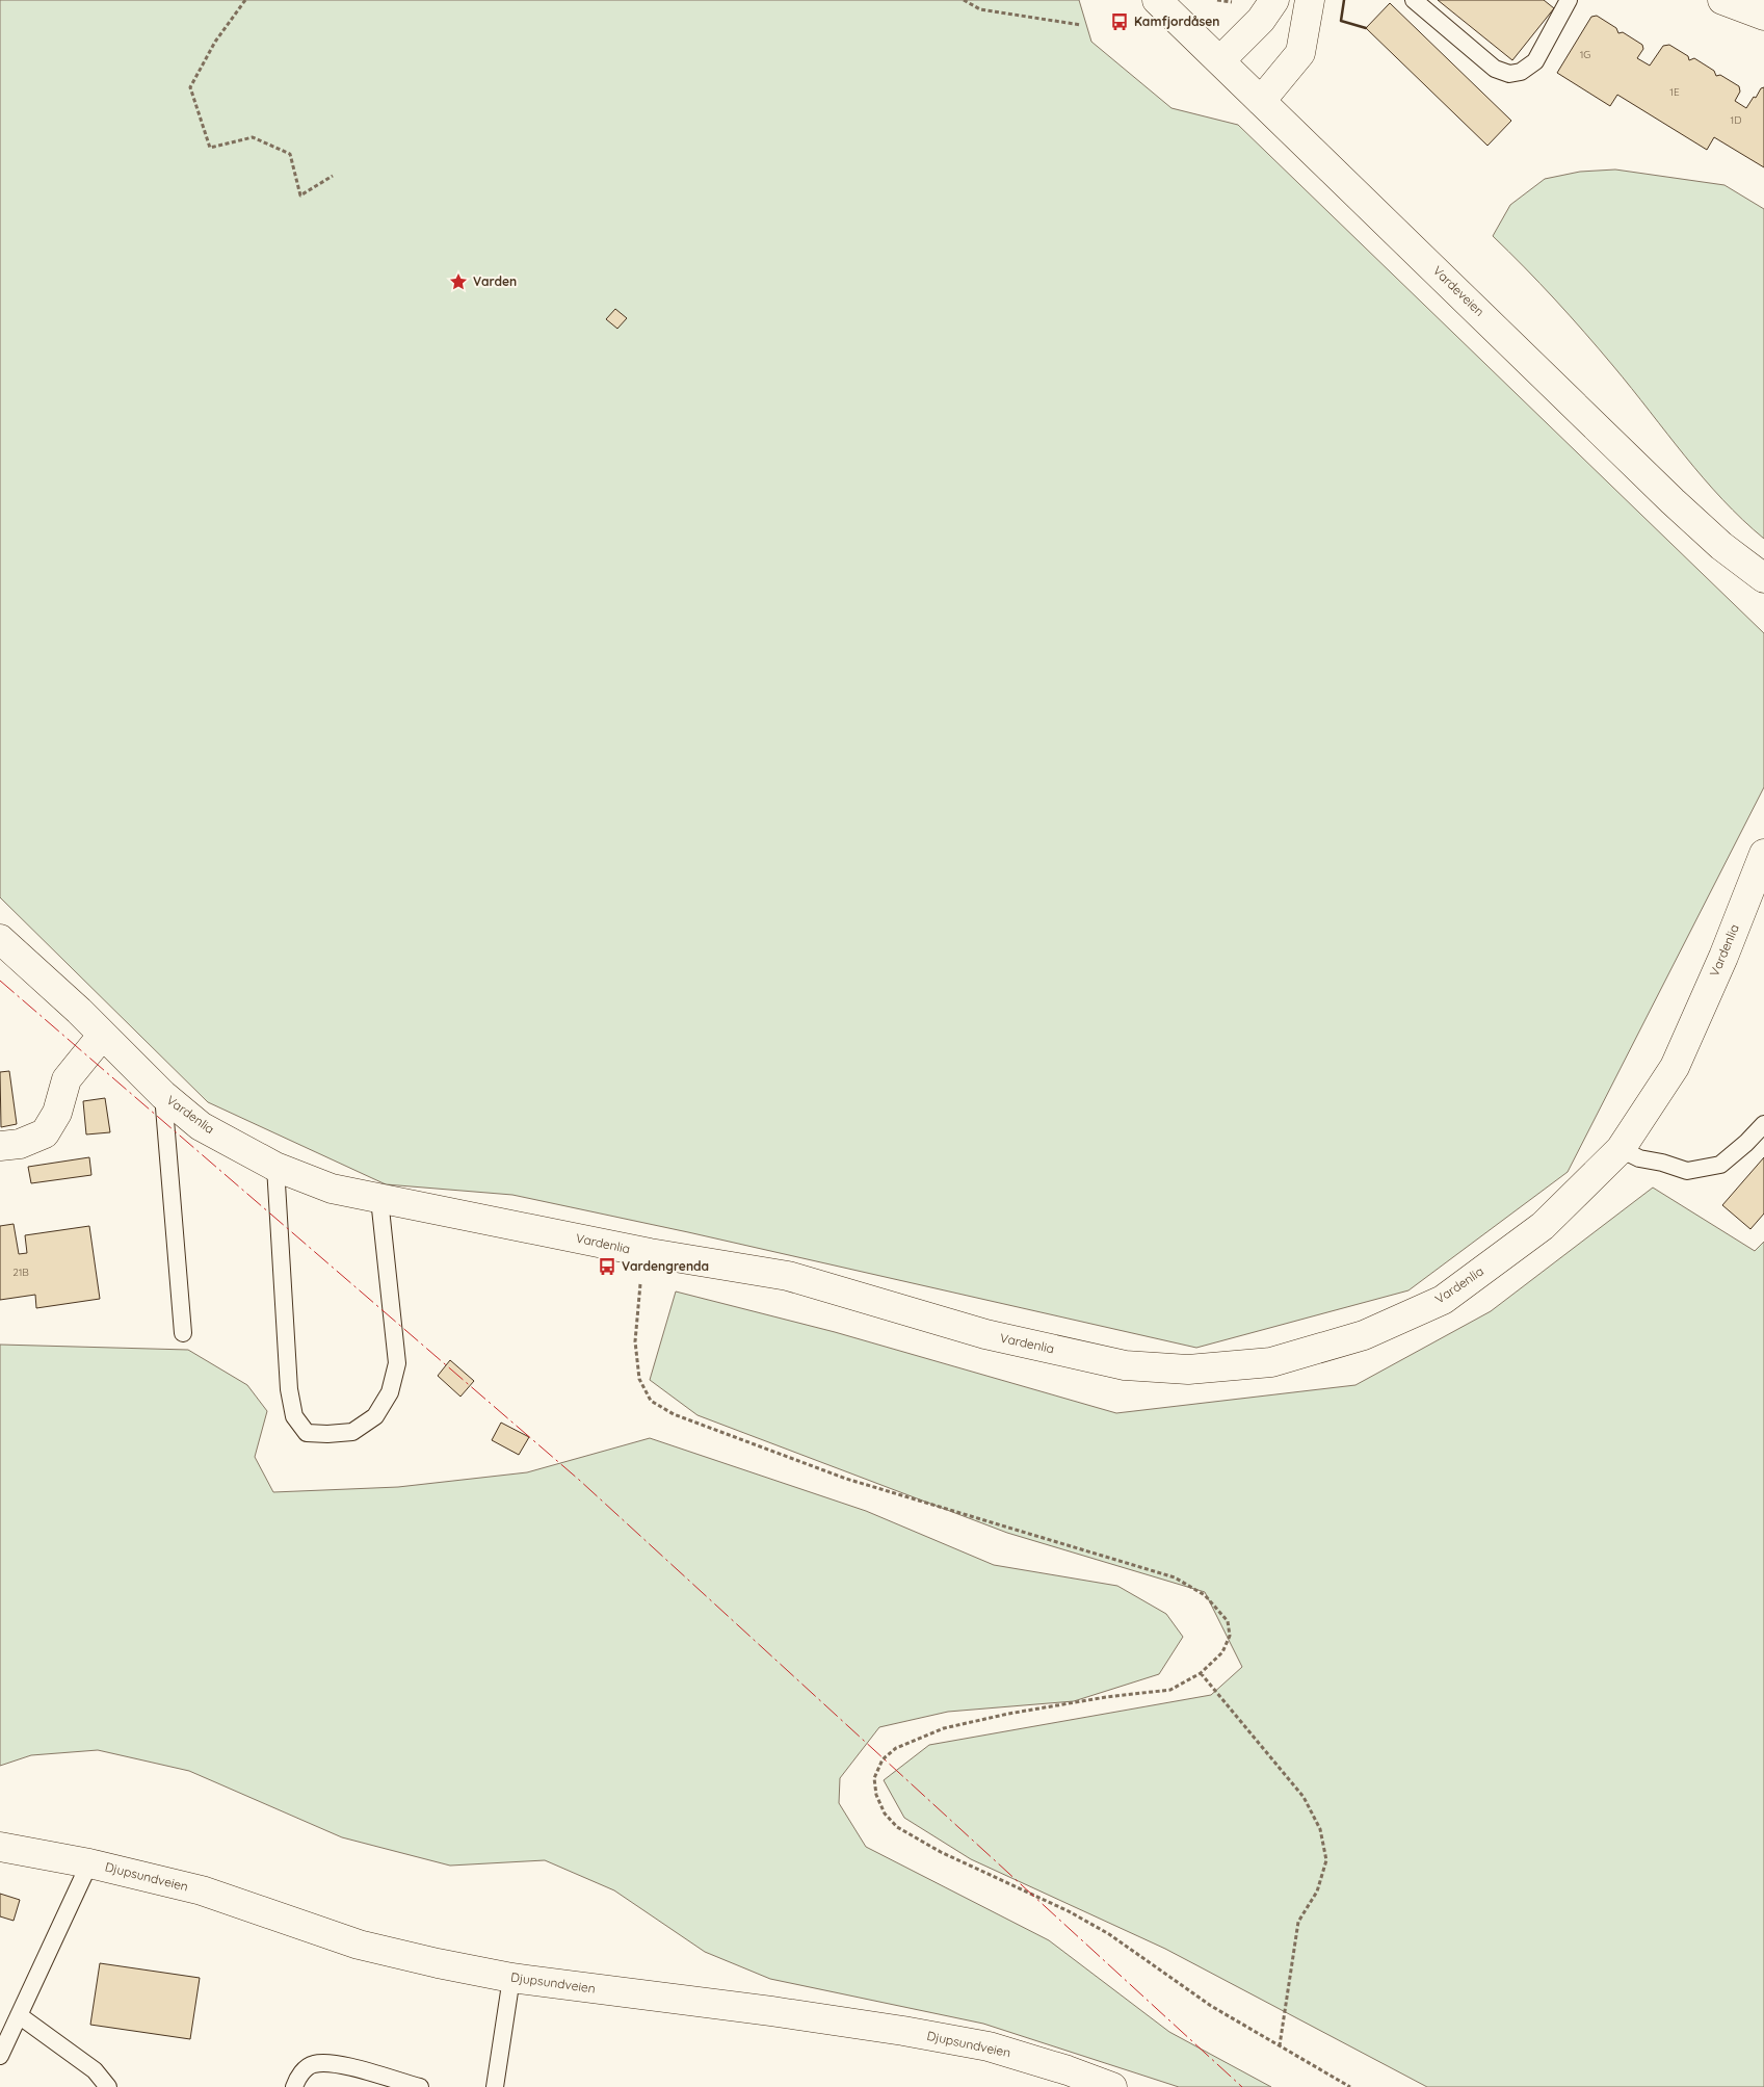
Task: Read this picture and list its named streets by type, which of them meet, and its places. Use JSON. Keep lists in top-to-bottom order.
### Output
{
  "streets": {
    "street": ["Vardeveien", "Vardenlia", "Djupsundveien"]
  },
  "places": {
    "bus stop": ["Kamfjordåsen", "Vardengrenda"],
    "place": ["Varden"]
  },
  "house_numbers": [
    "1G",
    "1E",
    "1D",
    "21B"
  ]
}
